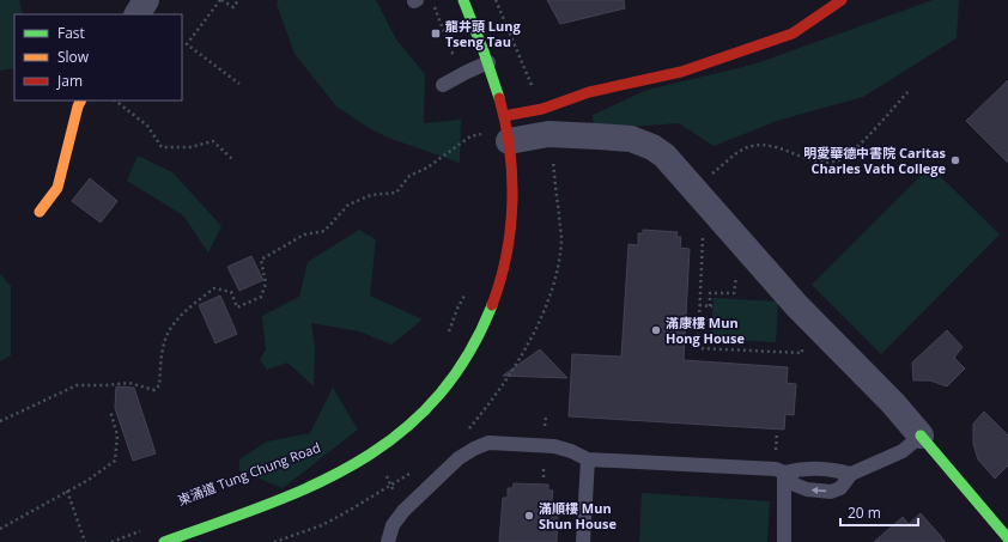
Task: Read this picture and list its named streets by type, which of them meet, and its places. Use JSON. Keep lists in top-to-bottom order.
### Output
{
  "places": {
    "transit": ["龍井頭 Lung Tseng Tau"],
    "other": ["明愛華德中書院 Caritas Charles Vath College", "滿康樓 Mun Hong House", "滿順樓 Mun Shun House"]
  },
  "legend": ["Fast", "Slow", "Jam"],
  "scale_bar": "20 m"
}
